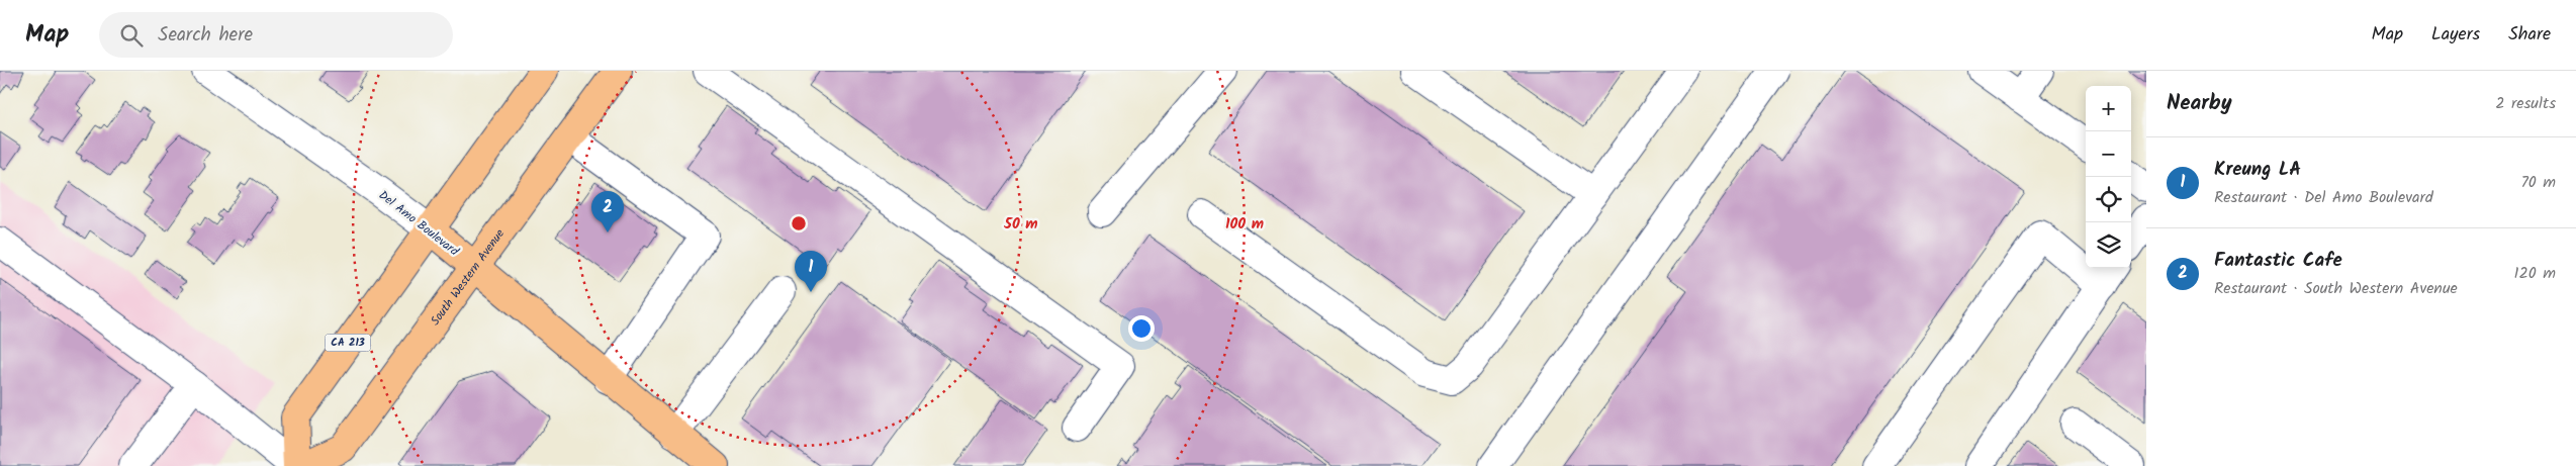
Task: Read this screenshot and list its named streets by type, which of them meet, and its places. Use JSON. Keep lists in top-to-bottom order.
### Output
{
  "streets": {
    "main road": ["Del Amo Boulevard", "South Western Avenue", "CA 213"]
  },
  "crossings": [
    ["Del Amo Boulevard", "South Western Avenue"],
    ["Del Amo Boulevard", "CA 213"]
  ],
  "page": {
    "header": "Map",
    "search": "Search here",
    "nav": ["Map", "Layers", "Share"],
    "heading": ["Nearby", "2 results"],
    "map_buttons": ["+", "−"],
    "list": [
      {
        "mark": "1",
        "name": "Kreung LA",
        "note": "Restaurant · Del Amo Boulevard",
        "value": "70 m"
      },
      {
        "mark": "2",
        "name": "Fantastic Cafe",
        "note": "Restaurant · South Western Avenue",
        "value": "120 m"
      }
    ],
    "pins": ["2", "1"]
  },
  "rings": ["50 m", "100 m"]
}
